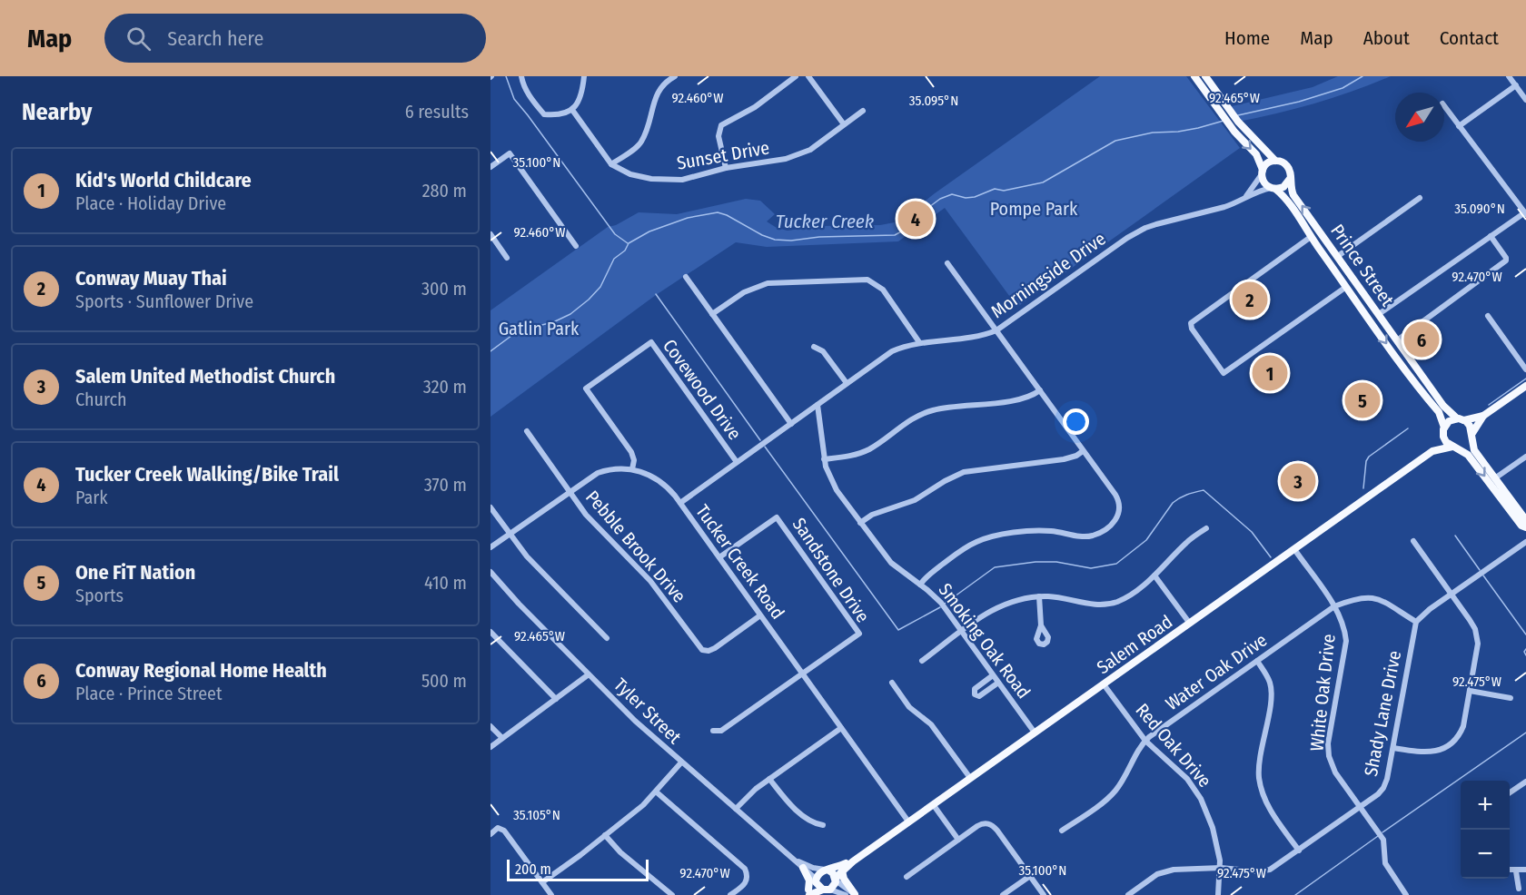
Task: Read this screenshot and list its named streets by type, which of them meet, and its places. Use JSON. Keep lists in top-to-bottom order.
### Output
{
  "streets": {
    "main road": ["Prince Street", "Salem Road"],
    "street": [
      "Sunset Drive",
      "Morningside Drive",
      "Covewood Drive",
      "Pebble Brook Drive",
      "Tucker Creek Road",
      "Sandstone Drive",
      "Smoking Oak Road",
      "Water Oak Drive",
      "White Oak Drive",
      "Tyler Street",
      "Shady Lane Drive",
      "Red Oak Drive"
    ]
  },
  "crossings": [
    ["Prince Street", "Morningside Drive"],
    ["Prince Street", "Salem Road"],
    ["Morningside Drive", "Covewood Drive"],
    ["Morningside Drive", "Tucker Creek Road"],
    ["Morningside Drive", "Smoking Oak Road"],
    ["Covewood Drive", "Tucker Creek Road"],
    ["Pebble Brook Drive", "Tucker Creek Road"],
    ["Tucker Creek Road", "Sandstone Drive"],
    ["Tucker Creek Road", "Salem Road"],
    ["Smoking Oak Road", "Salem Road"],
    ["Salem Road", "White Oak Drive"],
    ["Salem Road", "Tyler Street"],
    ["Salem Road", "Red Oak Drive"],
    ["Water Oak Drive", "White Oak Drive"],
    ["Water Oak Drive", "Shady Lane Drive"],
    ["Water Oak Drive", "Red Oak Drive"],
    ["White Oak Drive", "Shady Lane Drive"],
    ["Shady Lane Drive", "Red Oak Drive"]
  ],
  "water": ["Tucker Creek"],
  "parks": ["Pompe Park", "Gatlin Park"],
  "scale_bar": "200 m",
  "north": "bottom left",
  "page": {
    "header": "Map",
    "search": "Search here",
    "nav": [
      "Home",
      "Map",
      "About",
      "Contact"
    ],
    "heading": ["Nearby", "6 results"],
    "list": [
      {
        "mark": "1",
        "name": "Kid's World Childcare",
        "note": "Place · Holiday Drive",
        "value": "280 m"
      },
      {
        "mark": "2",
        "name": "Conway Muay Thai",
        "note": "Sports · Sunflower Drive",
        "value": "300 m"
      },
      {
        "mark": "3",
        "name": "Salem United Methodist Church",
        "note": "Church",
        "value": "320 m"
      },
      {
        "mark": "4",
        "name": "Tucker Creek Walking/Bike Trail",
        "note": "Park",
        "value": "370 m"
      },
      {
        "mark": "5",
        "name": "One FiT Nation",
        "note": "Sports",
        "value": "410 m"
      },
      {
        "mark": "6",
        "name": "Conway Regional Home Health",
        "note": "Place · Prince Street",
        "value": "500 m"
      }
    ],
    "pins": [
      "4",
      "2",
      "6",
      "1",
      "5",
      "3"
    ],
    "map_buttons": ["+", "−"],
    "scale": "200 m"
  },
  "coordinates": [
    "92.460°W",
    "92.465°W",
    "35.095°N",
    "35.100°N",
    "35.090°N",
    "92.470°W",
    "92.475°W",
    "35.105°N"
  ]
}
